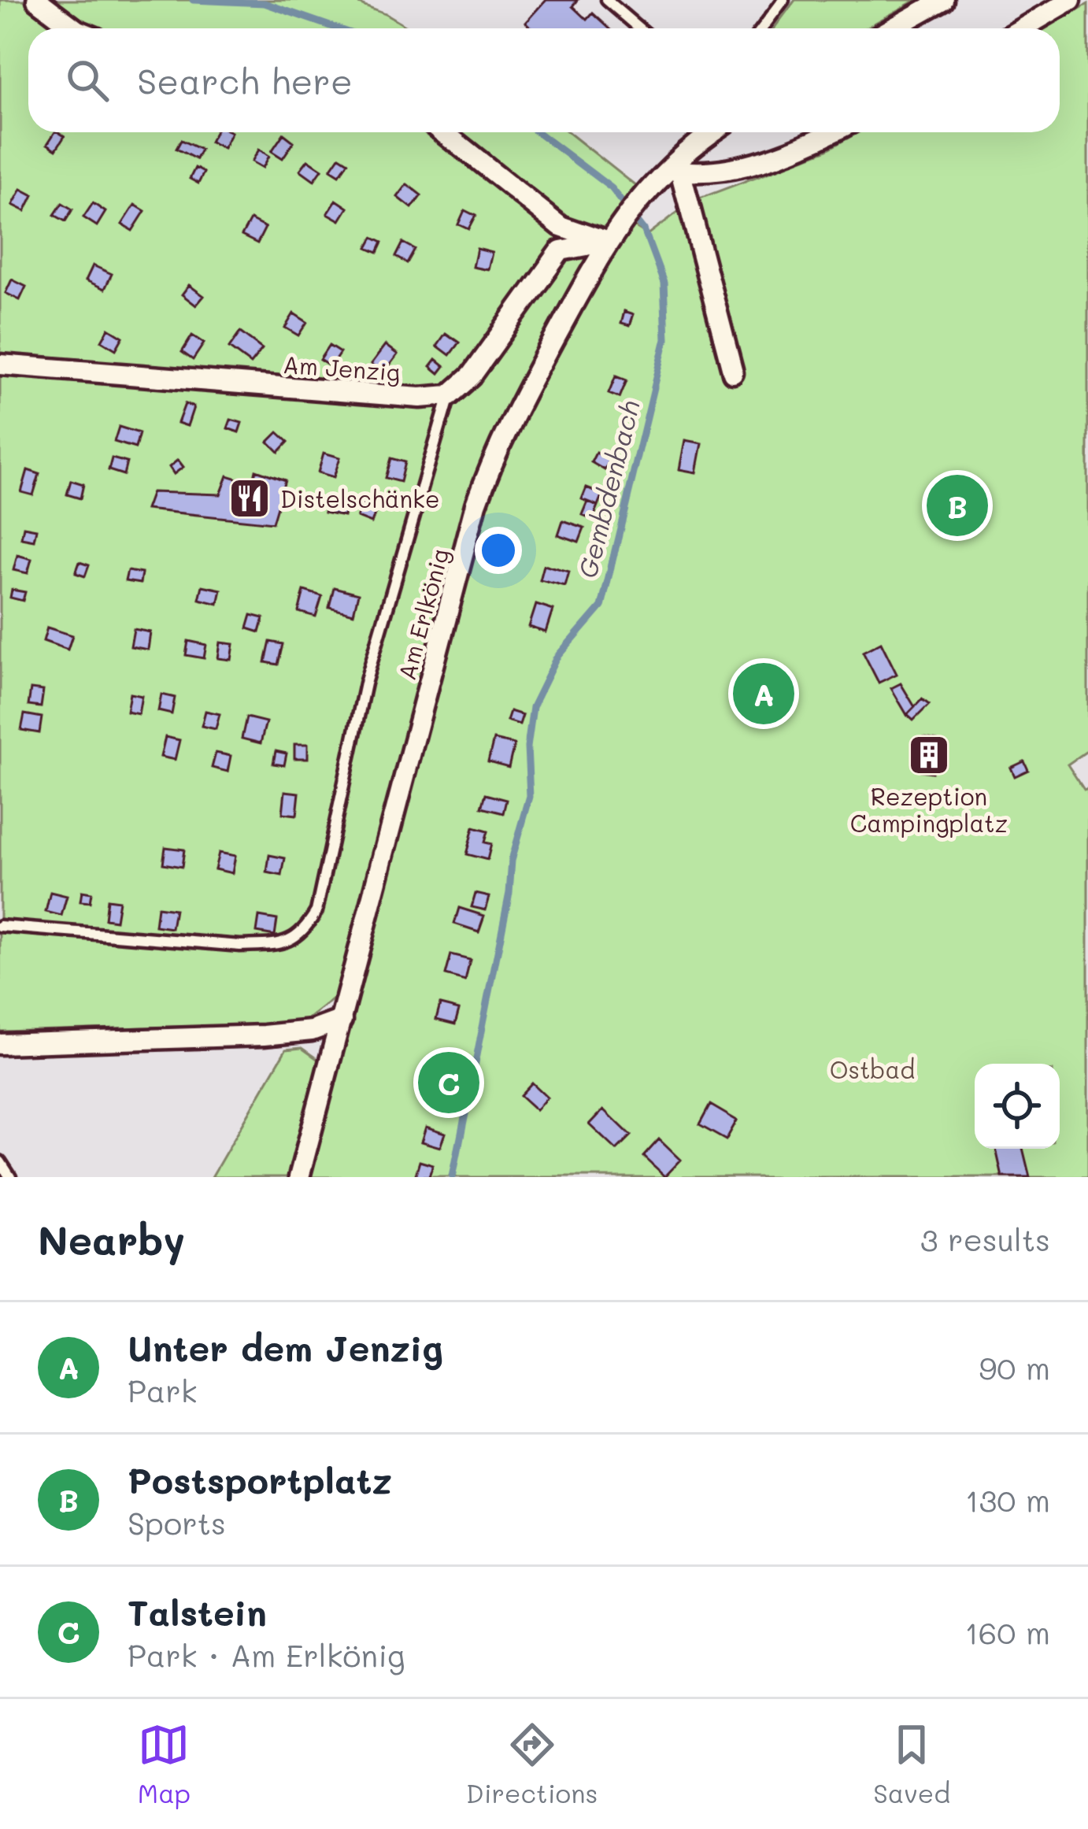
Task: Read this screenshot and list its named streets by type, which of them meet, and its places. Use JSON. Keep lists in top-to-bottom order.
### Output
{
  "streets": {
    "street": ["Am Jenzig", "Am Erlkönig"]
  },
  "water": ["Gembdenbach"],
  "parks": ["Ostbad"],
  "places": {
    "restaurant": ["Distelschänke"],
    "building": ["Rezeption Campingplatz"]
  },
  "page": {
    "search": "Search here",
    "pins": ["B", "A", "C"],
    "heading": ["Nearby", "3 results"],
    "list": [
      {
        "mark": "A",
        "name": "Unter dem Jenzig",
        "note": "Park",
        "value": "90 m"
      },
      {
        "mark": "B",
        "name": "Postsportplatz",
        "note": "Sports",
        "value": "130 m"
      },
      {
        "mark": "C",
        "name": "Talstein",
        "note": "Park · Am Erlkönig",
        "value": "160 m"
      }
    ],
    "nav": ["Map", "Directions", "Saved"]
  }
}
